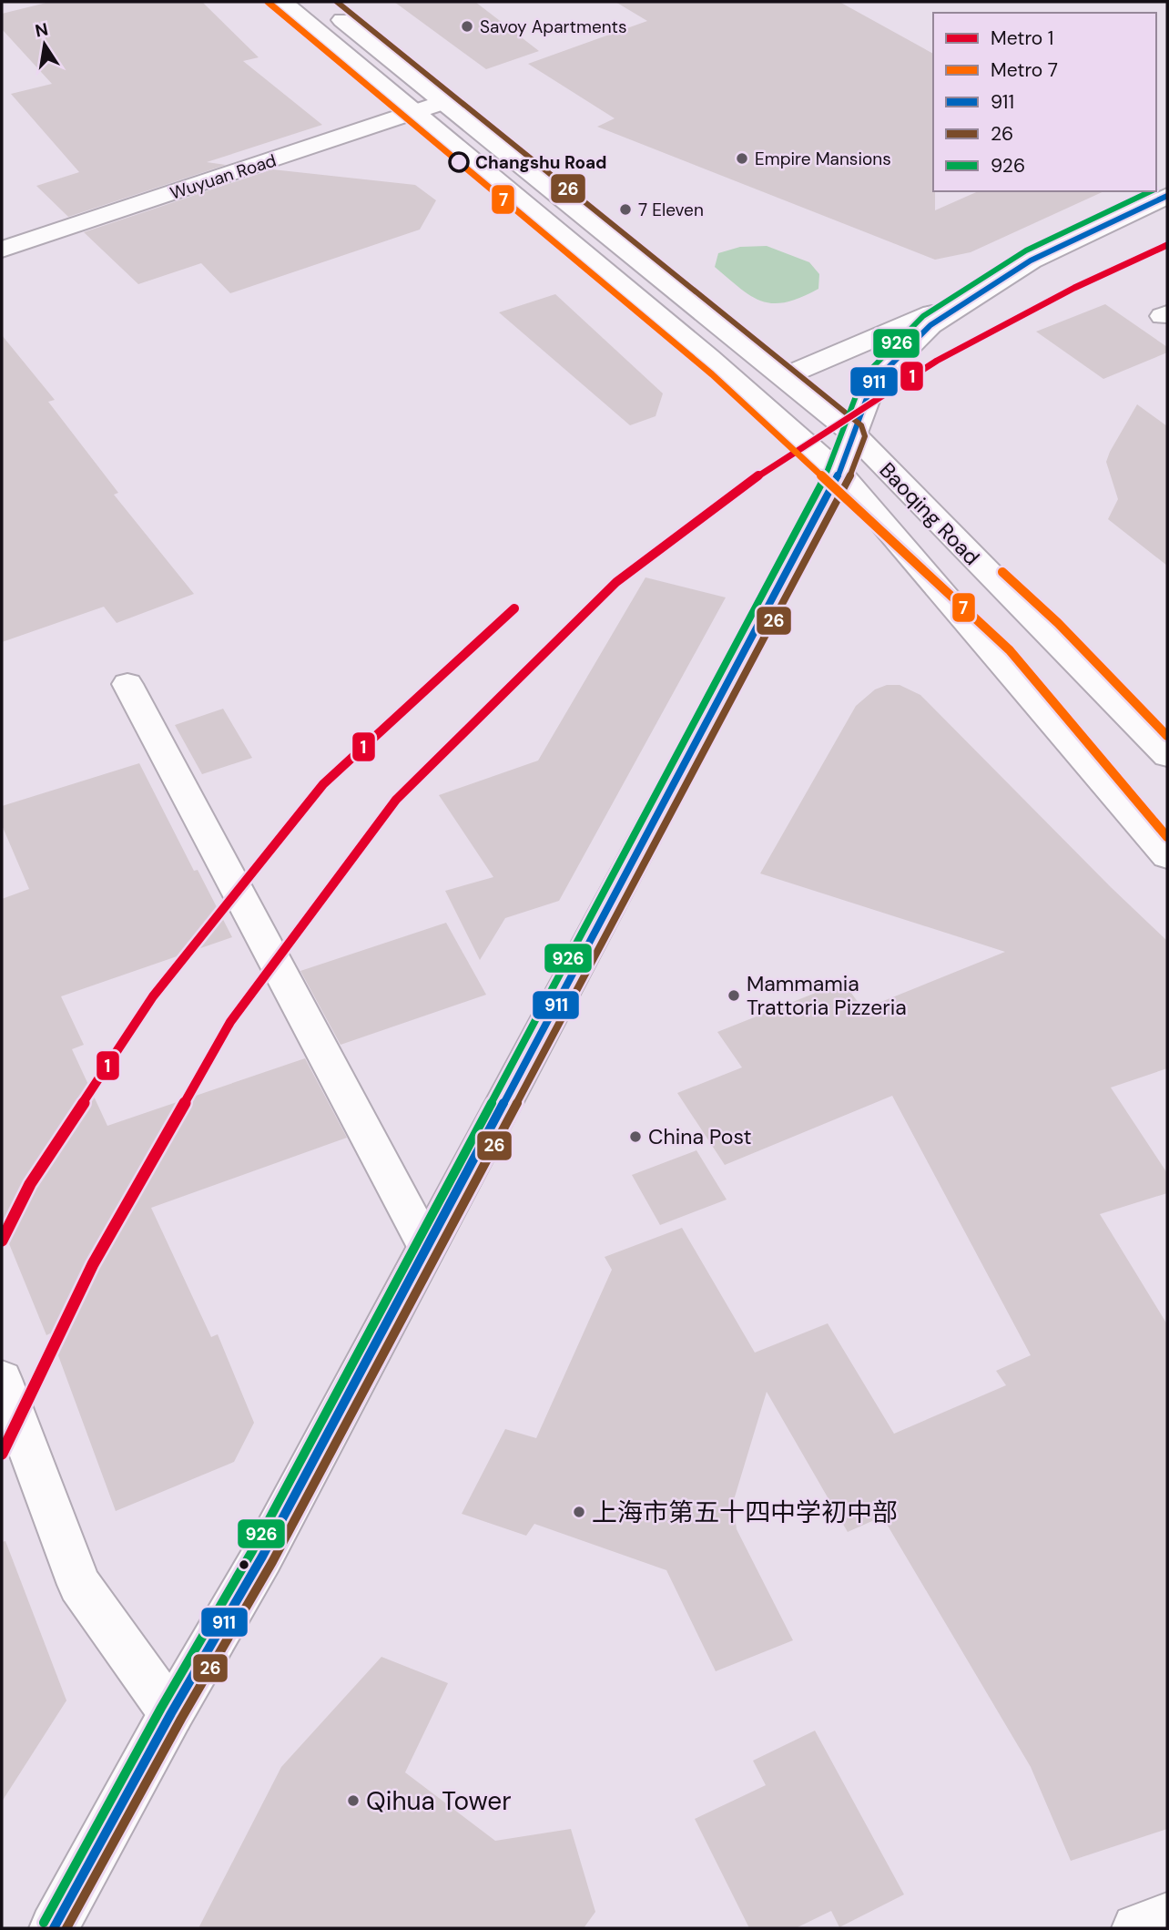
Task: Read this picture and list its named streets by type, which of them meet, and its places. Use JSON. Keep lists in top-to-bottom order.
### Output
{
  "streets": {
    "main road": ["Wuyuan Road", "Baoqing Road"]
  },
  "crossings": [
    ["Wuyuan Road", "Baoqing Road"]
  ],
  "places": [
    "Savoy Apartments",
    "Empire Mansions",
    "Changshu Road",
    "7 Eleven",
    "Mammamia Trattoria Pizzeria",
    "China Post",
    "上海市第五十四中学初中部",
    "Qihua Tower"
  ],
  "lines": [
    "metro line 7",
    "transit line 26",
    "transit line 926",
    "transit line 911",
    "metro line 1"
  ],
  "legend": [
    "Metro 1",
    "Metro 7",
    "911",
    "26",
    "926"
  ],
  "north": "top"
}
